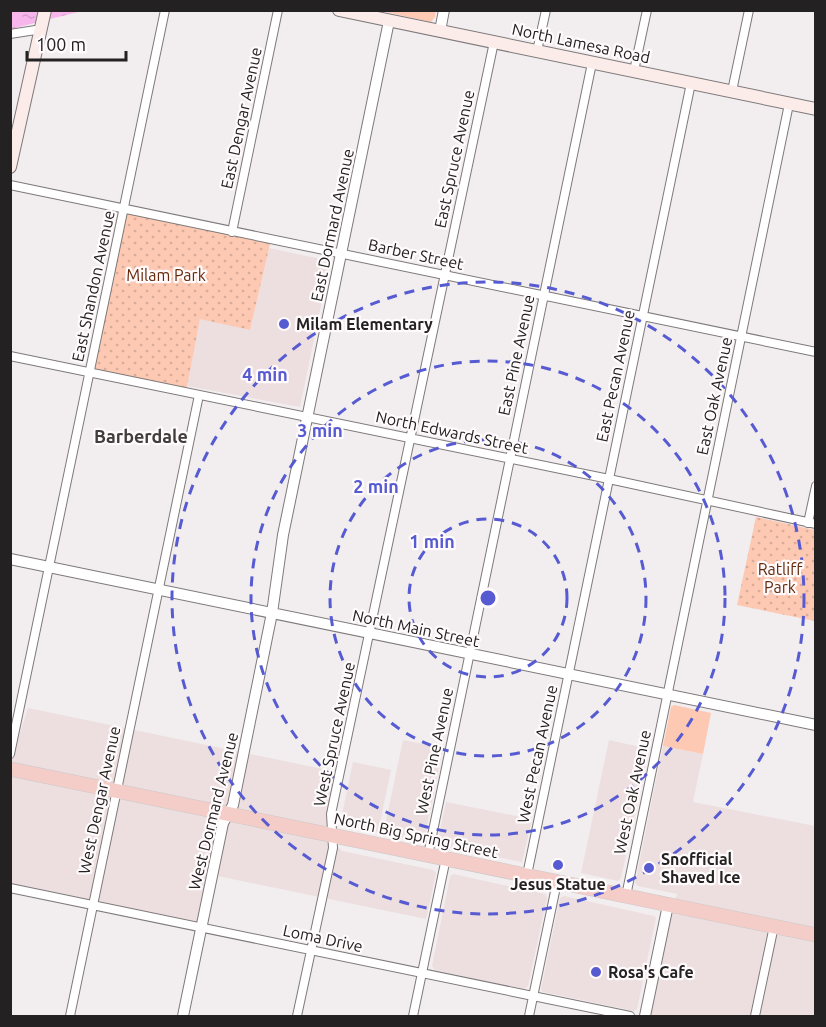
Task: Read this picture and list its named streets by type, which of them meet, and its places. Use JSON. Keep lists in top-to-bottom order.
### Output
{
  "streets": {
    "highway": ["North Big Spring Street"],
    "main road": ["North Lamesa Road"],
    "street": [
      "East Dengar Avenue",
      "East Spruce Avenue",
      "East Dormard Avenue",
      "Barber Street",
      "East Shandon Avenue",
      "East Pine Avenue",
      "East Pecan Avenue",
      "East Oak Avenue",
      "North Edwards Street",
      "North Main Street",
      "West Spruce Avenue",
      "West Pine Avenue",
      "West Pecan Avenue",
      "West Oak Avenue",
      "West Dengar Avenue",
      "West Dormard Avenue",
      "Loma Drive"
    ]
  },
  "crossings": [
    ["North Lamesa Road", "East Spruce Avenue"],
    ["North Lamesa Road", "East Dormard Avenue"],
    ["North Lamesa Road", "East Pine Avenue"],
    ["North Lamesa Road", "East Pecan Avenue"],
    ["North Lamesa Road", "East Oak Avenue"],
    ["East Dengar Avenue", "Barber Street"],
    ["East Spruce Avenue", "Barber Street"],
    ["East Spruce Avenue", "North Edwards Street"],
    ["East Spruce Avenue", "North Main Street"],
    ["East Spruce Avenue", "West Spruce Avenue"],
    ["East Dormard Avenue", "Barber Street"],
    ["East Dormard Avenue", "North Edwards Street"],
    ["East Dormard Avenue", "North Main Street"],
    ["East Dormard Avenue", "West Dormard Avenue"],
    ["Barber Street", "East Shandon Avenue"],
    ["Barber Street", "East Pine Avenue"],
    ["Barber Street", "East Pecan Avenue"],
    ["Barber Street", "East Oak Avenue"],
    ["East Shandon Avenue", "North Edwards Street"],
    ["East Shandon Avenue", "North Main Street"],
    ["East Pine Avenue", "North Edwards Street"],
    ["East Pine Avenue", "North Main Street"],
    ["East Pine Avenue", "West Pine Avenue"],
    ["East Pecan Avenue", "North Edwards Street"],
    ["East Pecan Avenue", "North Main Street"],
    ["East Pecan Avenue", "West Pecan Avenue"],
    ["East Oak Avenue", "North Edwards Street"],
    ["East Oak Avenue", "North Main Street"],
    ["East Oak Avenue", "West Oak Avenue"],
    ["North Main Street", "West Spruce Avenue"],
    ["North Main Street", "West Pine Avenue"],
    ["North Main Street", "West Pecan Avenue"],
    ["North Main Street", "West Oak Avenue"],
    ["North Main Street", "West Dengar Avenue"],
    ["North Main Street", "West Dormard Avenue"],
    ["West Spruce Avenue", "North Big Spring Street"],
    ["West Spruce Avenue", "Loma Drive"],
    ["West Pine Avenue", "North Big Spring Street"],
    ["West Pecan Avenue", "North Big Spring Street"],
    ["West Oak Avenue", "North Big Spring Street"],
    ["West Dengar Avenue", "North Big Spring Street"],
    ["West Dengar Avenue", "Loma Drive"],
    ["West Dormard Avenue", "North Big Spring Street"],
    ["West Dormard Avenue", "Loma Drive"]
  ],
  "districts": ["Barberdale"],
  "parks": ["Milam Park", "Ratliff Park"],
  "places": [
    "Milam Elementary",
    "Jesus Statue",
    "Snofficial Shaved Ice",
    "Rosa's Cafe"
  ],
  "scale_bar": "100 m",
  "rings": [
    "4 min",
    "3 min",
    "2 min",
    "1 min"
  ]
}
